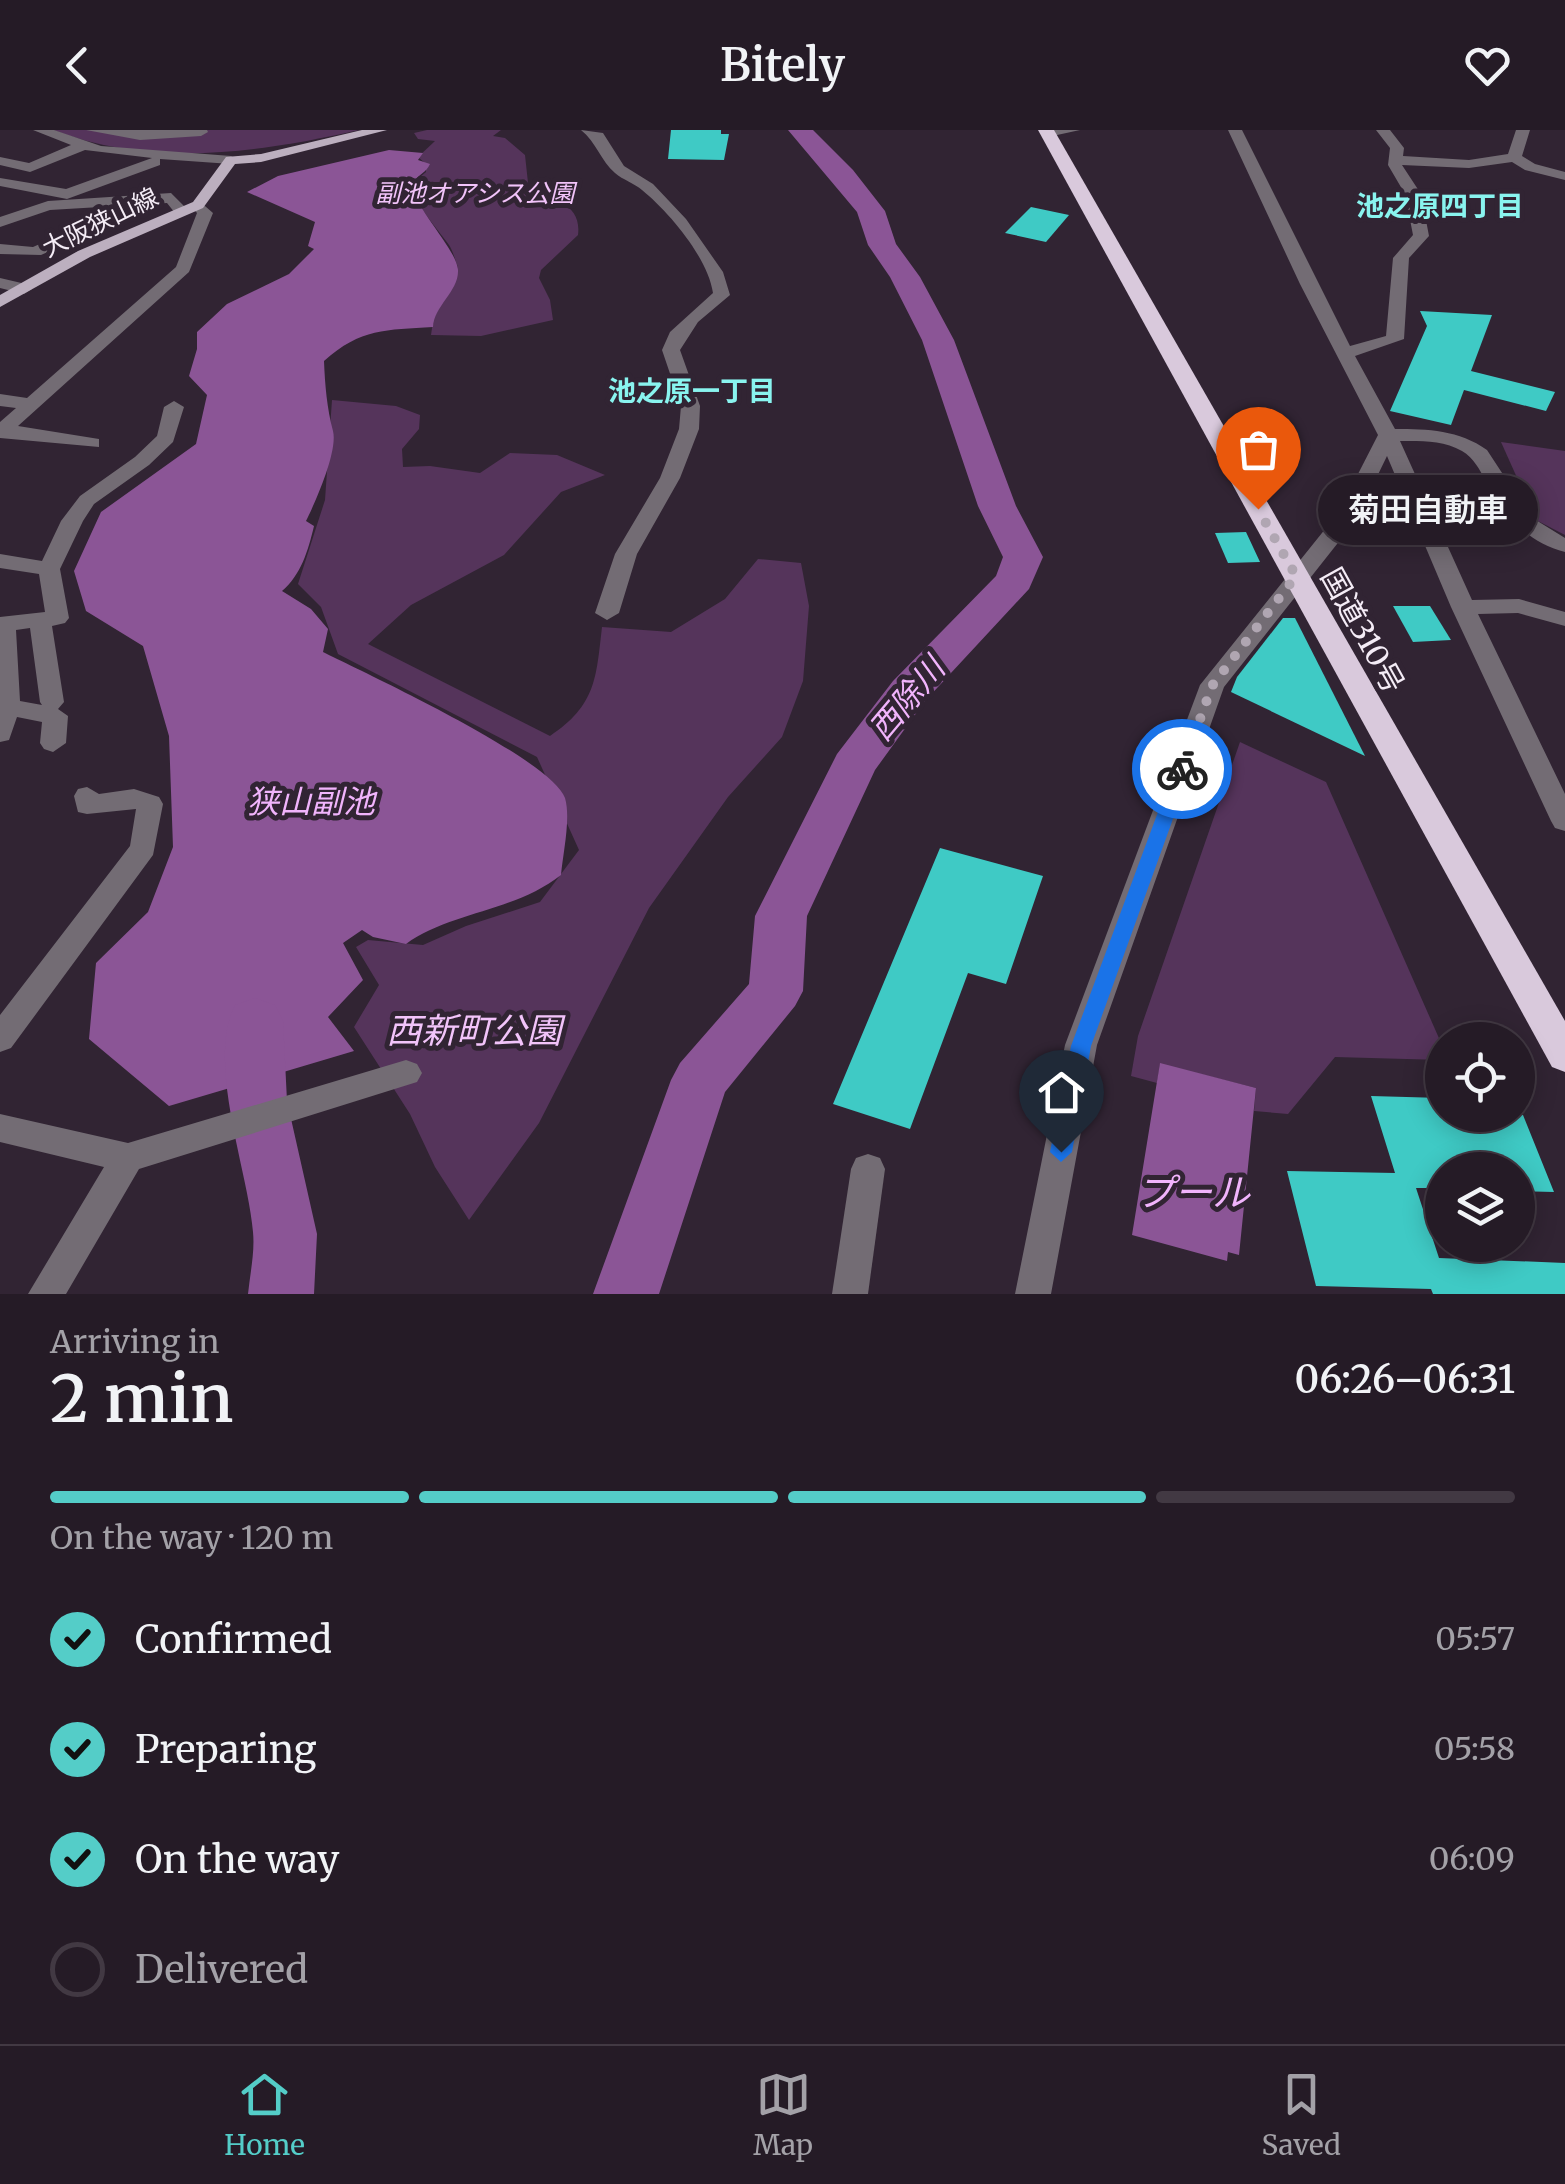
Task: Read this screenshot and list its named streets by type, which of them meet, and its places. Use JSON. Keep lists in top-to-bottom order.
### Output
{
  "streets": {
    "highway": ["国道310号"],
    "main road": ["大阪狭山線"]
  },
  "districts": ["池之原四丁目", "池之原一丁目"],
  "water": ["西除川", "狭山副池", "プール"],
  "parks": ["副池オアシス公園", "西新町公園"],
  "places": ["菊田自動車"],
  "page": {
    "header": "Bitely",
    "bubble": "菊田自動車",
    "heading": ["2 min", "Arriving in", "06:26–06:31"],
    "bar": "On the way · 120 m",
    "list": [
      ["Confirmed", "05:57"],
      ["Preparing", "05:58"],
      ["On the way", "06:09"],
      "Delivered"
    ],
    "tabs": ["Home", "Map", "Saved"]
  }
}
